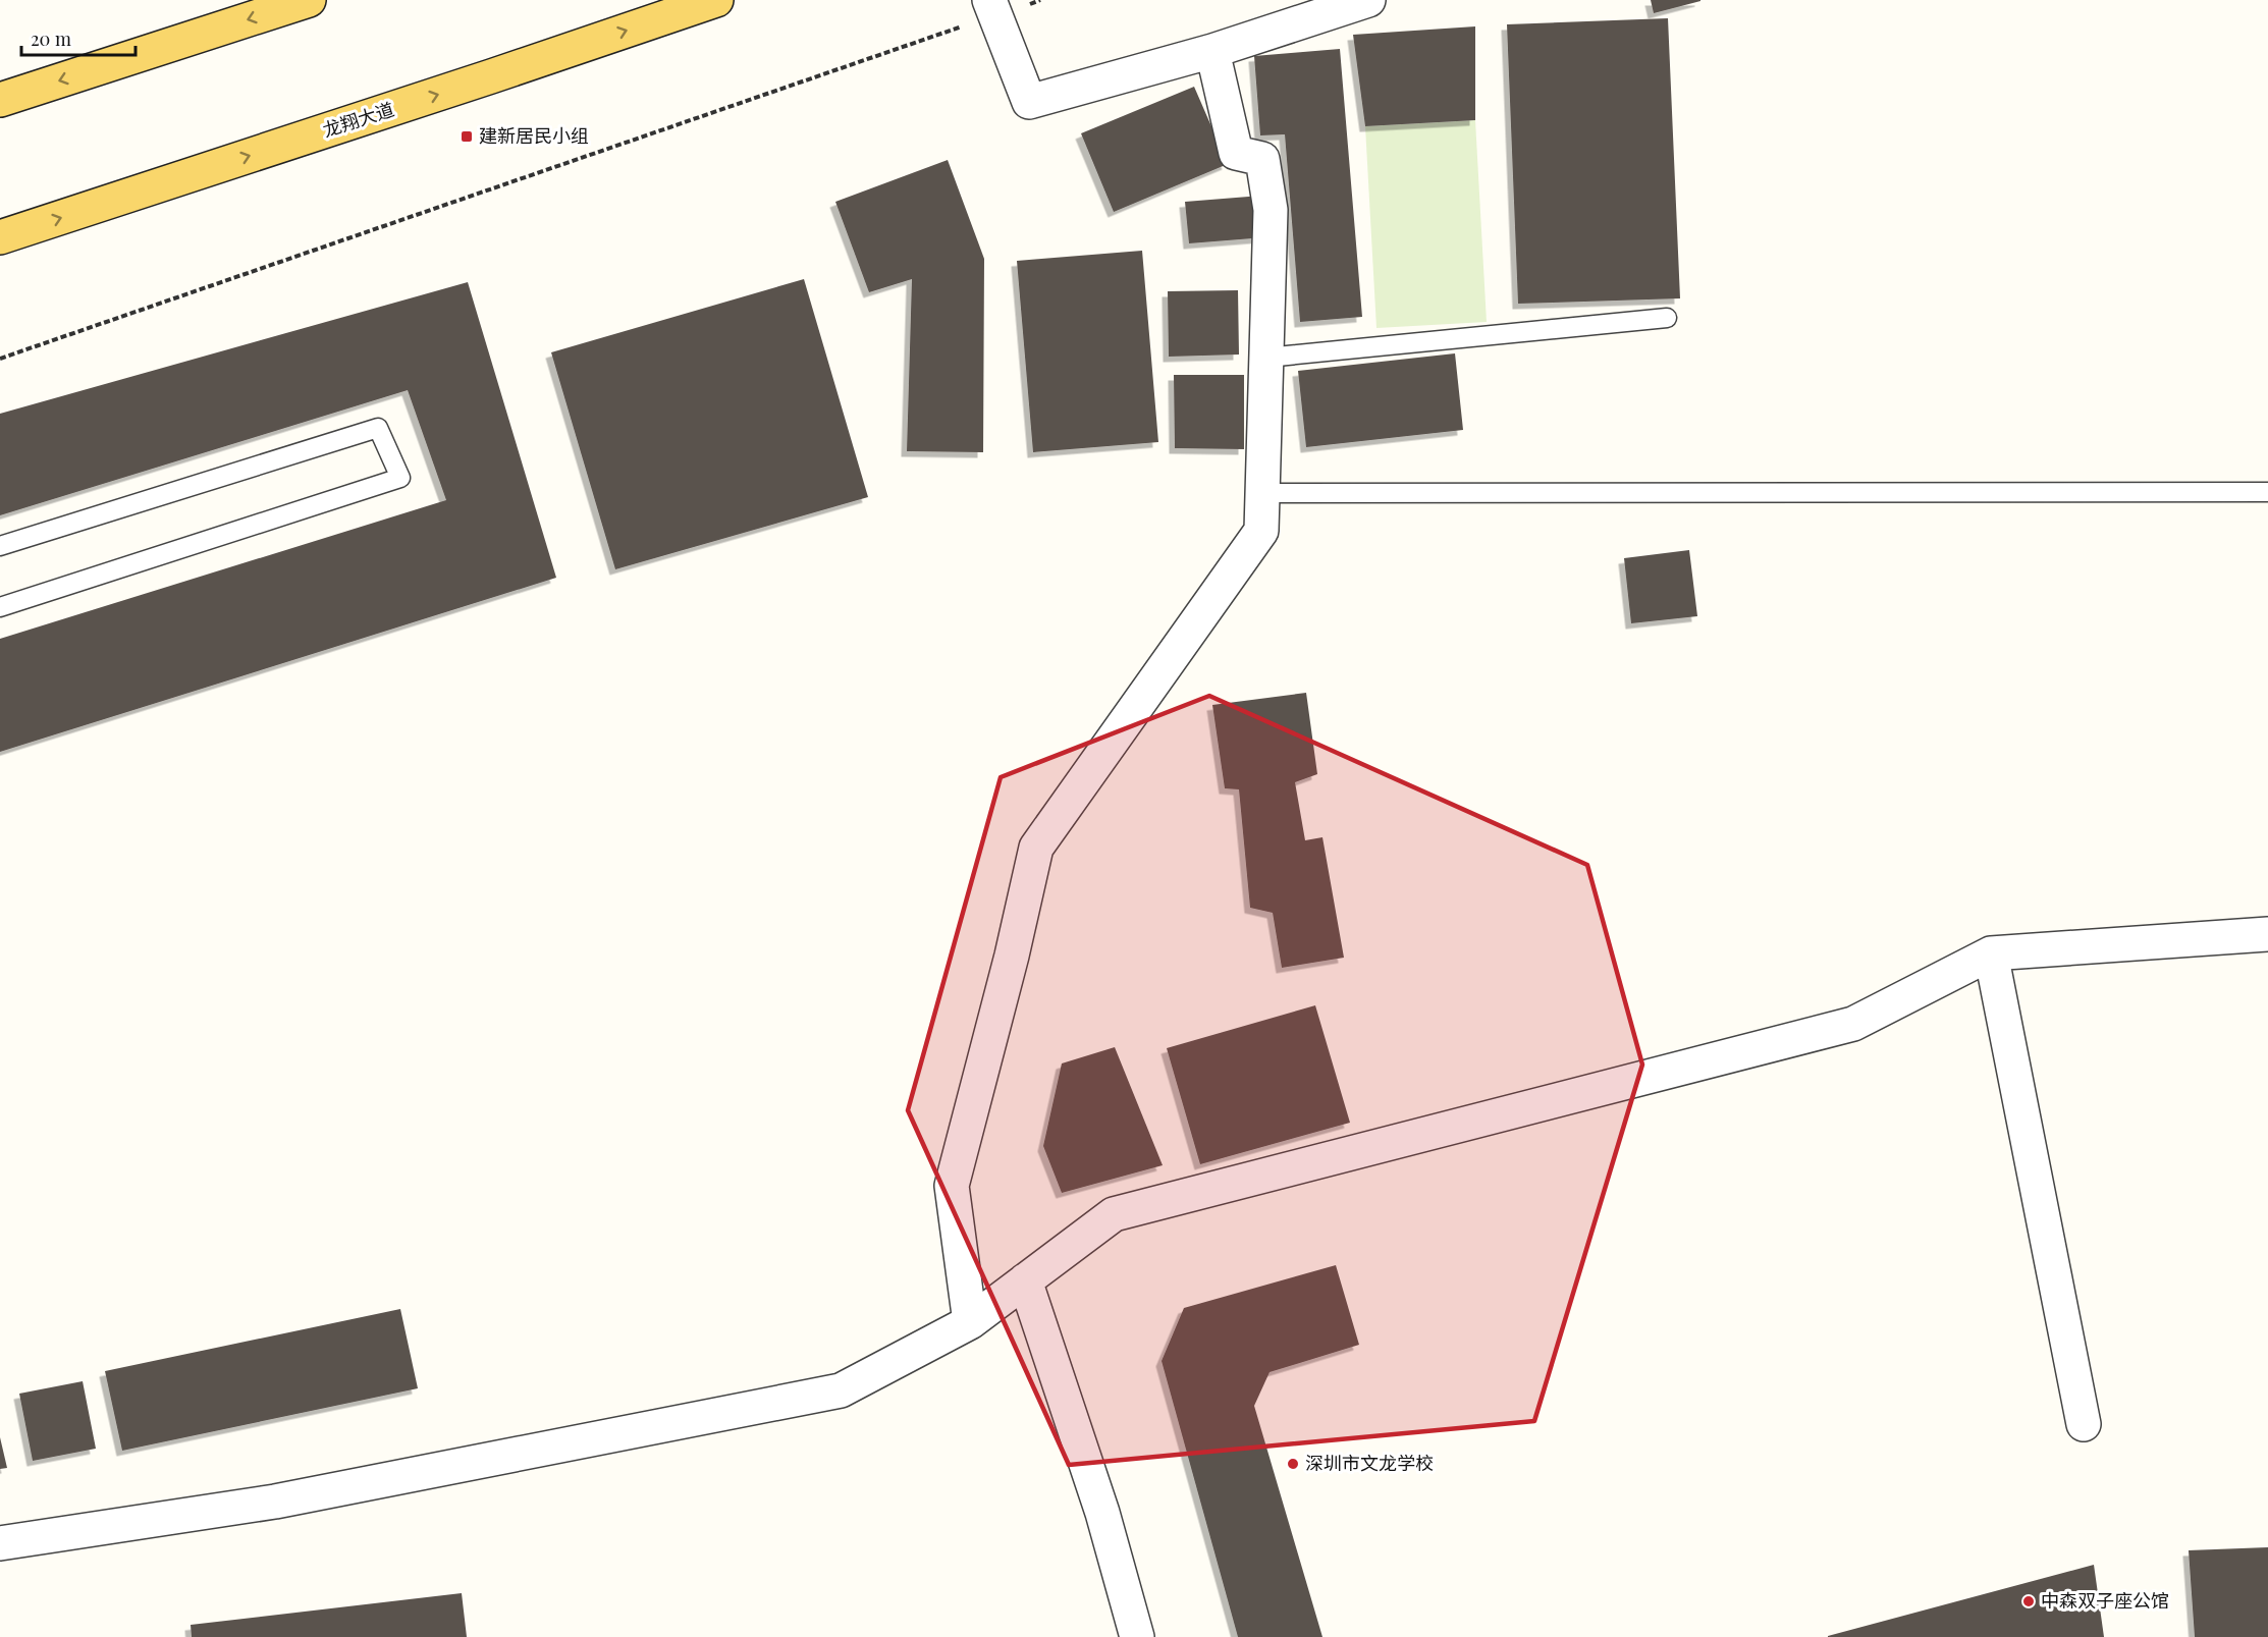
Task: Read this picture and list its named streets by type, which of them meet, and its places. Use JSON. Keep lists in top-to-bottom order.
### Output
{
  "streets": {
    "main road": ["龙翔大道"]
  },
  "places": {
    "transit": ["建新居民小组"],
    "other": ["深圳市文龙学校", "中森双子座公馆"]
  },
  "scale_bar": "20 m"
}
